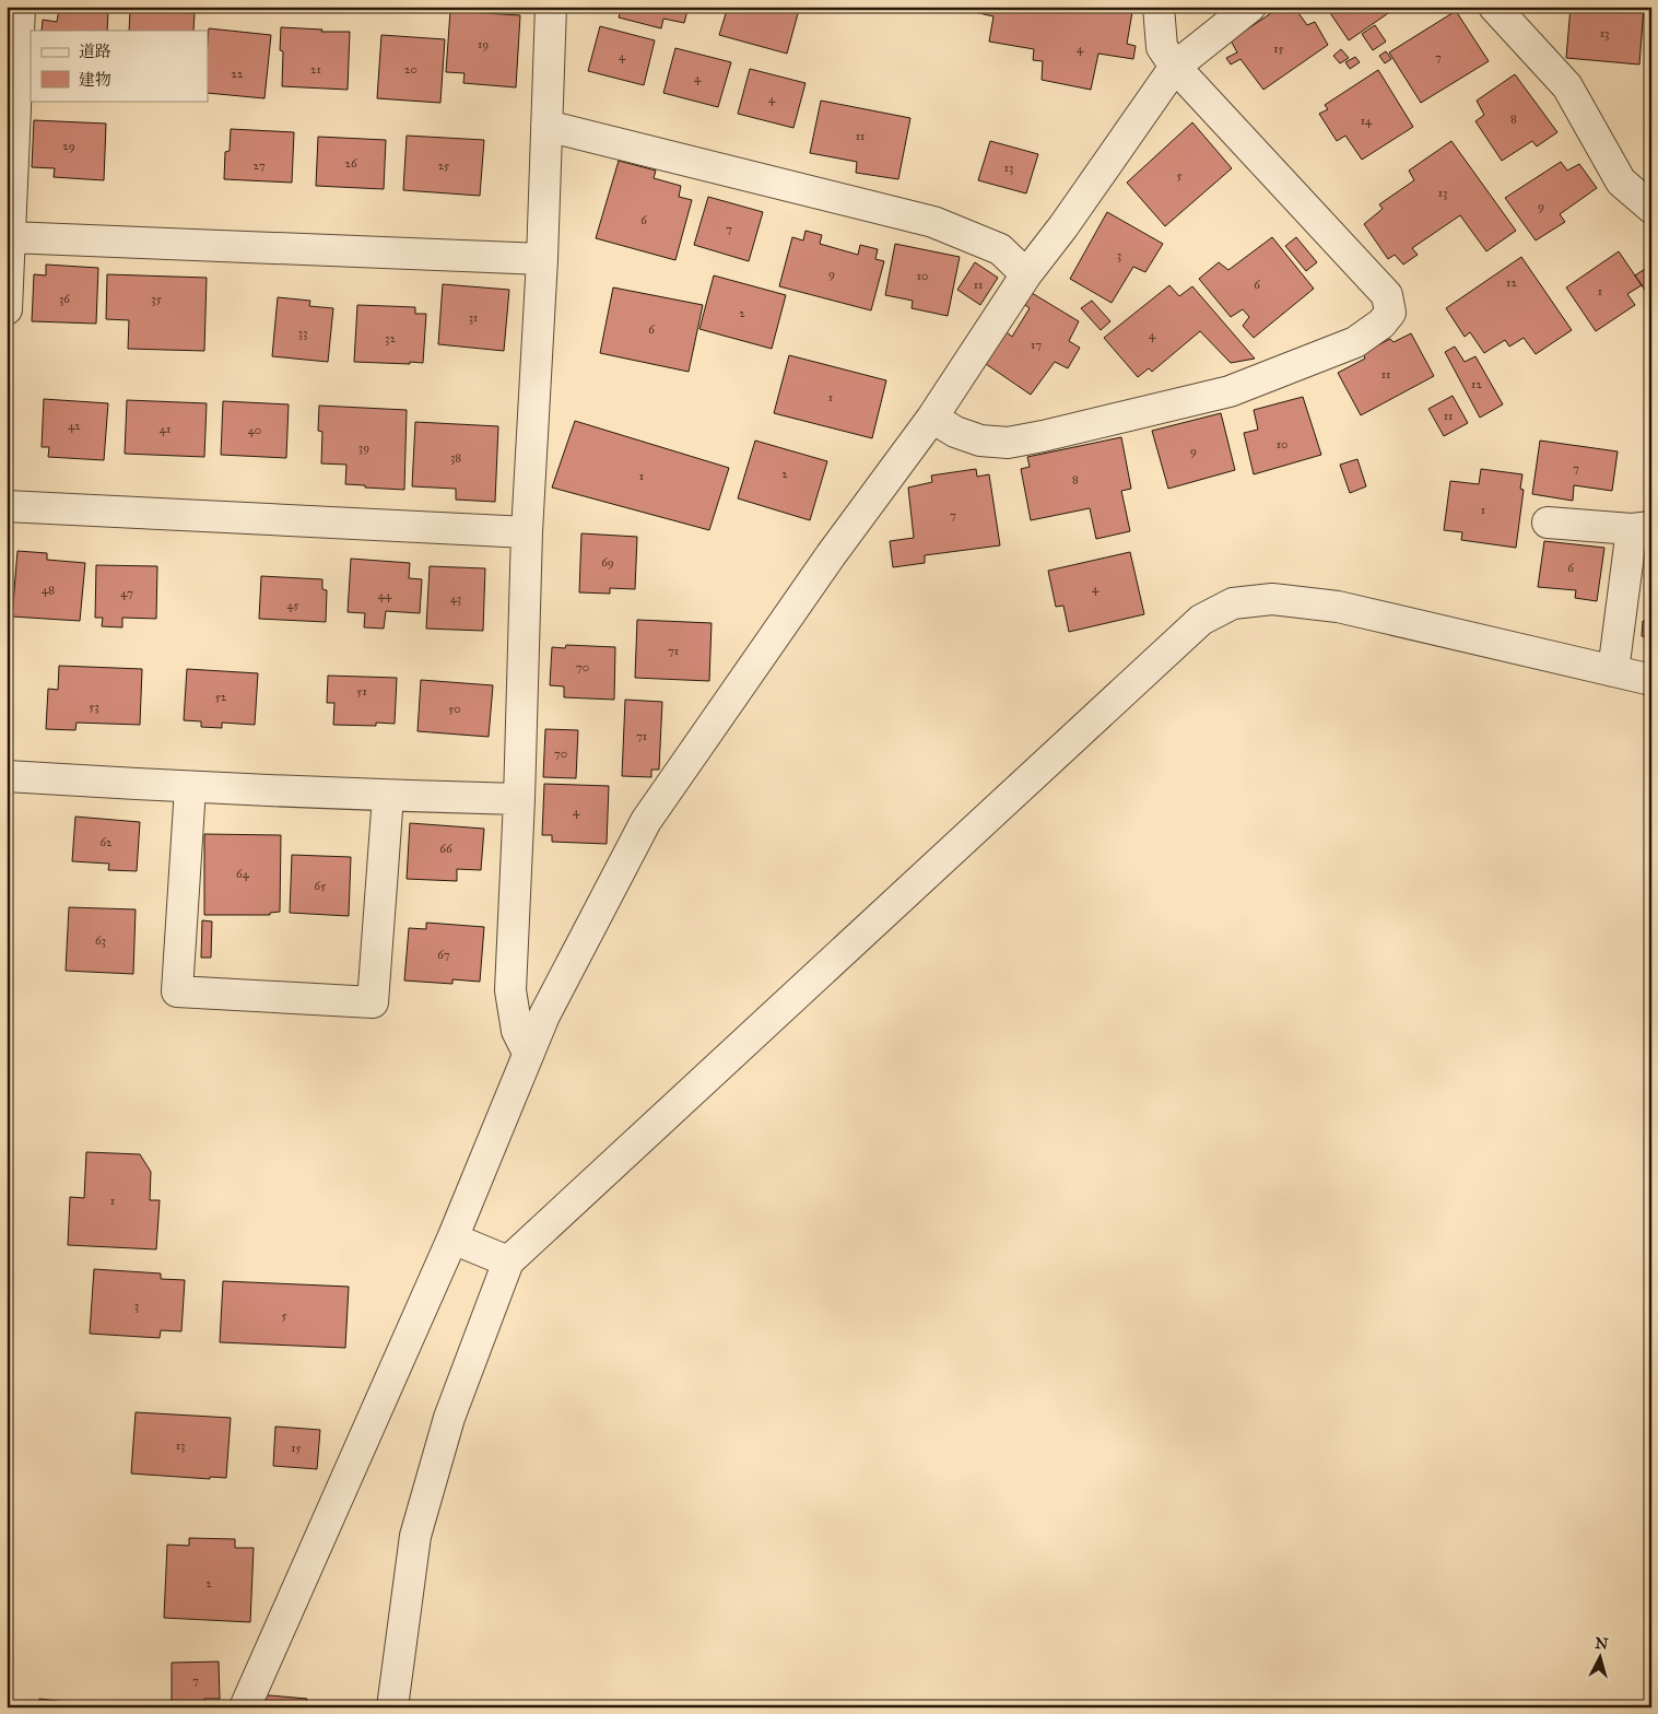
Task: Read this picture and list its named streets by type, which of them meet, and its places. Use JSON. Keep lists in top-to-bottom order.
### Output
{
  "house_numbers": [
    "13",
    "19",
    "4",
    "15",
    "4",
    "7",
    "21",
    "20",
    "22",
    "4",
    "4",
    "8",
    "14",
    "11",
    "29",
    "26",
    "27",
    "25",
    "13",
    "5",
    "13",
    "9",
    "6",
    "7",
    "3",
    "9",
    "10",
    "12",
    "11",
    "6",
    "1",
    "36",
    "35",
    "2",
    "31",
    "6",
    "33",
    "4",
    "32",
    "17",
    "11",
    "12",
    "1",
    "11",
    "42",
    "41",
    "40",
    "10",
    "39",
    "9",
    "38",
    "7",
    "2",
    "1",
    "8",
    "1",
    "7",
    "69",
    "6",
    "4",
    "48",
    "47",
    "44",
    "43",
    "45",
    "71",
    "70",
    "51",
    "52",
    "53",
    "50",
    "71",
    "70",
    "4",
    "62",
    "66",
    "64",
    "65",
    "63",
    "67",
    "1",
    "3",
    "5",
    "13",
    "15",
    "2",
    "7"
  ],
  "legend": ["道路", "建物"],
  "north": "top"
}
